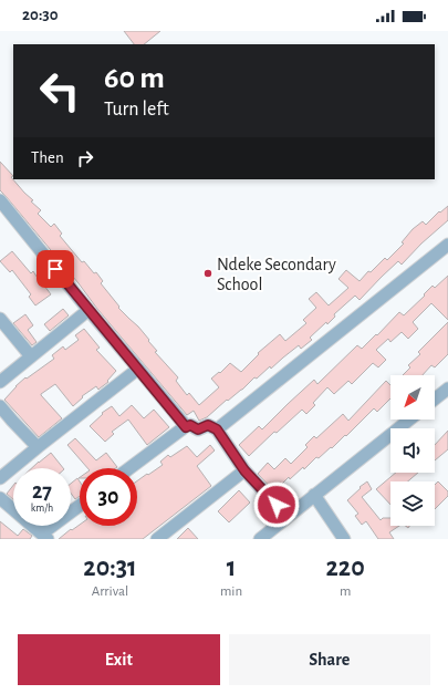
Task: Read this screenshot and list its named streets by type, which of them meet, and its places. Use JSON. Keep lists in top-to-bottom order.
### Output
{
  "places": ["Ndeke Secondary School"],
  "north": "bottom left",
  "page": {
    "status": "20:30",
    "turn": ["60 m", "Turn left"],
    "then": "Then",
    "speed": "27 km/h",
    "limit": "30",
    "eta": [
      "20:31",
      "Arrival",
      "1",
      "min",
      "220",
      "m"
    ],
    "buttons": ["Exit", "Share"]
  }
}
